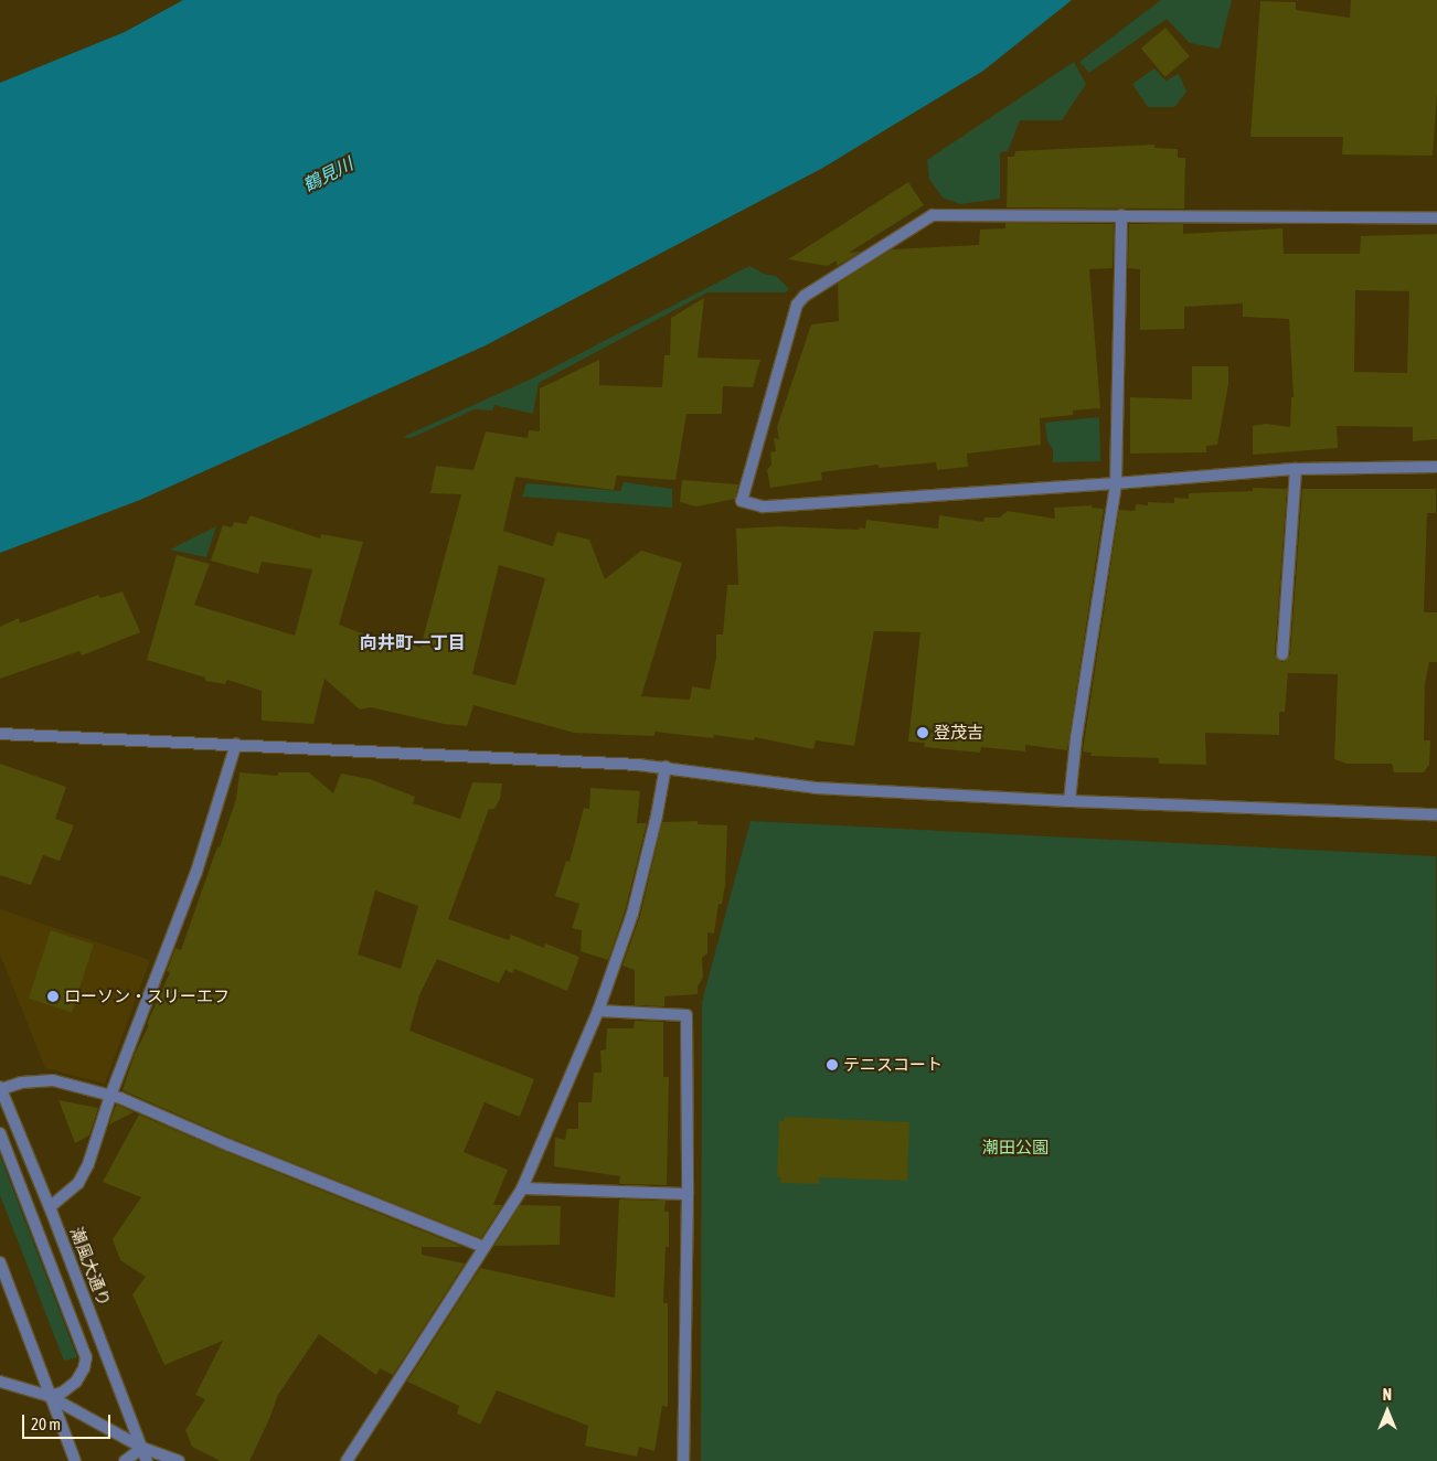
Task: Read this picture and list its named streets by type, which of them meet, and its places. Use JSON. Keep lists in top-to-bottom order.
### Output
{
  "streets": {
    "street": ["潮風大通り"]
  },
  "districts": ["向井町一丁目"],
  "water": ["鶴見川"],
  "parks": ["潮田公園"],
  "places": ["登茂吉", "ローソン・スリーエフ", "テニスコート"],
  "scale_bar": "20 m",
  "north": "top"
}
